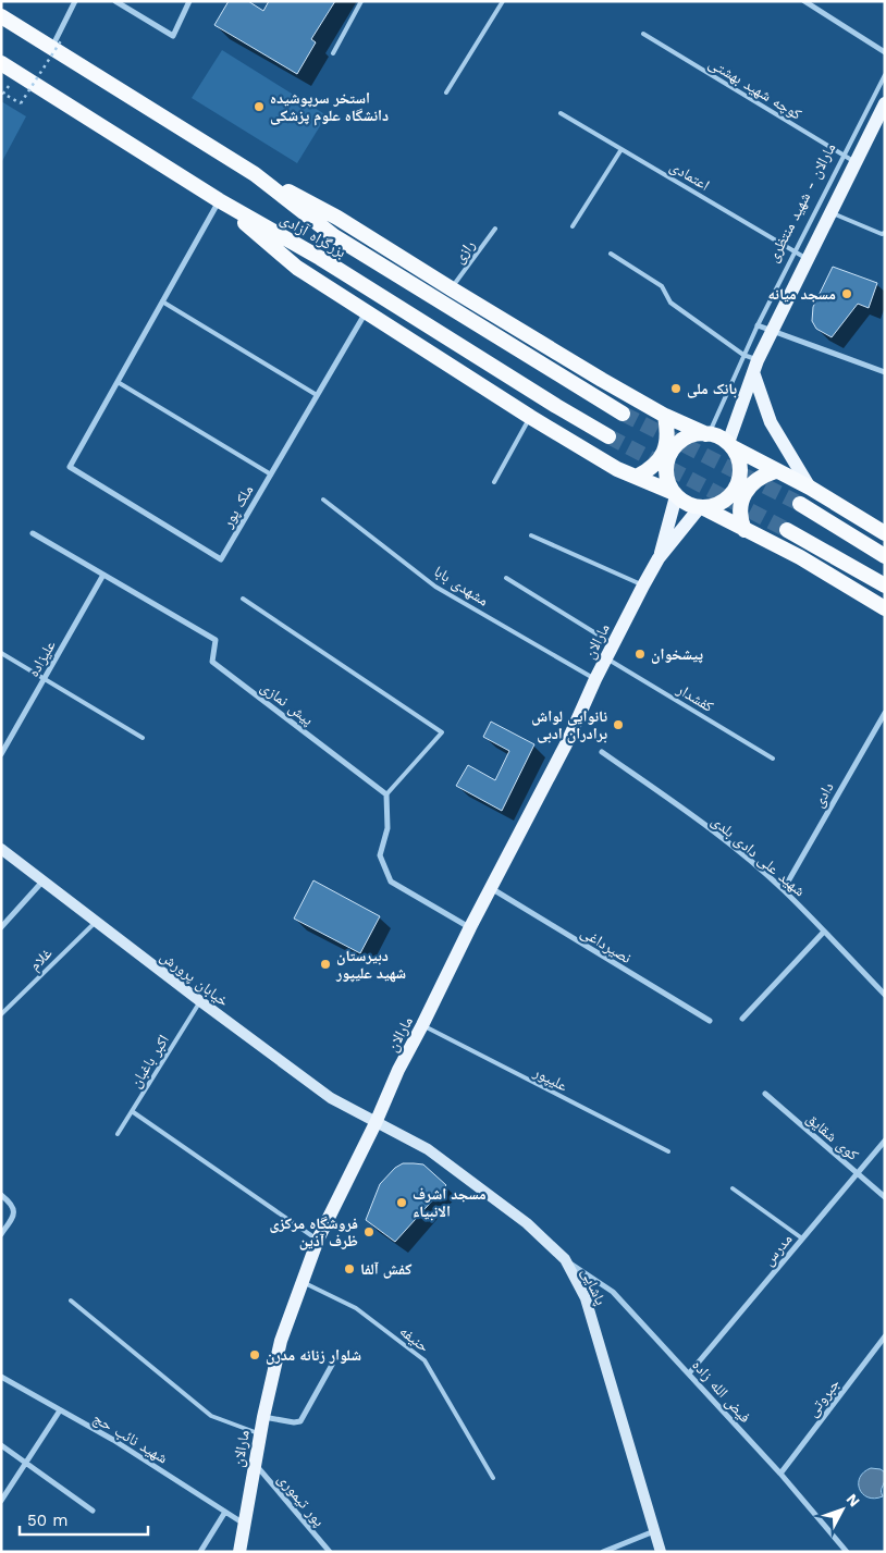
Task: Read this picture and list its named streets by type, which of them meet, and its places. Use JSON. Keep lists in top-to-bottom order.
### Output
{
  "streets": {
    "highway": ["بزرگراه آزادی"],
    "main road": [
      "مارالان - شهید منتظری",
      "مارالان",
      "خیابان پرورش",
      "پاشایی"
    ],
    "street": [
      "ملک پور",
      "علیزاده",
      "پیش نمازی",
      "دادی",
      "شهید علی دادی بلدی",
      "نصیرداغی",
      "کوی شقایق",
      "مدرس",
      "فیض الله زاده",
      "جبروتی",
      "شهید نائب حج",
      "پور تیموری"
    ],
    "lane": [
      "کوچه شهید بهشتی",
      "اعتمادی",
      "رازی",
      "مشهدی بابا",
      "کفشدار",
      "غلام",
      "اکبر باغبان",
      "علیپور",
      "حنیفه"
    ]
  },
  "crossings": [
    ["کوچه شهید بهشتی", "مارالان - شهید منتظری"],
    ["اعتمادی", "مارالان - شهید منتظری"],
    ["مارالان - شهید منتظری", "بزرگراه آزادی"],
    ["مارالان - شهید منتظری", "مارالان"],
    ["بزرگراه آزادی", "رازی"],
    ["بزرگراه آزادی", "مارالان"],
    ["مشهدی بابا", "مارالان"],
    ["مارالان", "کفشدار"],
    ["مارالان", "نصیرداغی"],
    ["مارالان", "خیابان پرورش"],
    ["مارالان", "علیپور"],
    ["مارالان", "پاشایی"],
    ["مارالان", "حنیفه"],
    ["مارالان", "شهید نائب حج"],
    ["مارالان", "پور تیموری"],
    ["علیزاده", "پیش نمازی"],
    ["دادی", "شهید علی دادی بلدی"],
    ["غلام", "خیابان پرورش"],
    ["خیابان پرورش", "اکبر باغبان"],
    ["خیابان پرورش", "پاشایی"],
    ["کوی شقایق", "مدرس"],
    ["مدرس", "فیض الله زاده"],
    ["پاشایی", "فیض الله زاده"],
    ["فیض الله زاده", "جبروتی"]
  ],
  "places": [
    "استخر سرپوشیده دانشگاه علوم پزشکی",
    "مسجد میانه",
    "بانک ملی",
    "پیشخوان",
    "نانوایی لواش برادران ادبی",
    "دبیرستان شهید علیپور",
    "مسجد اشرف الانبیاء",
    "فروشگاه مرکزی ظرف آذین",
    "کفش آلفا",
    "شلوار زنانه مدرن"
  ],
  "scale_bar": "50 m",
  "north": "top right"
}
